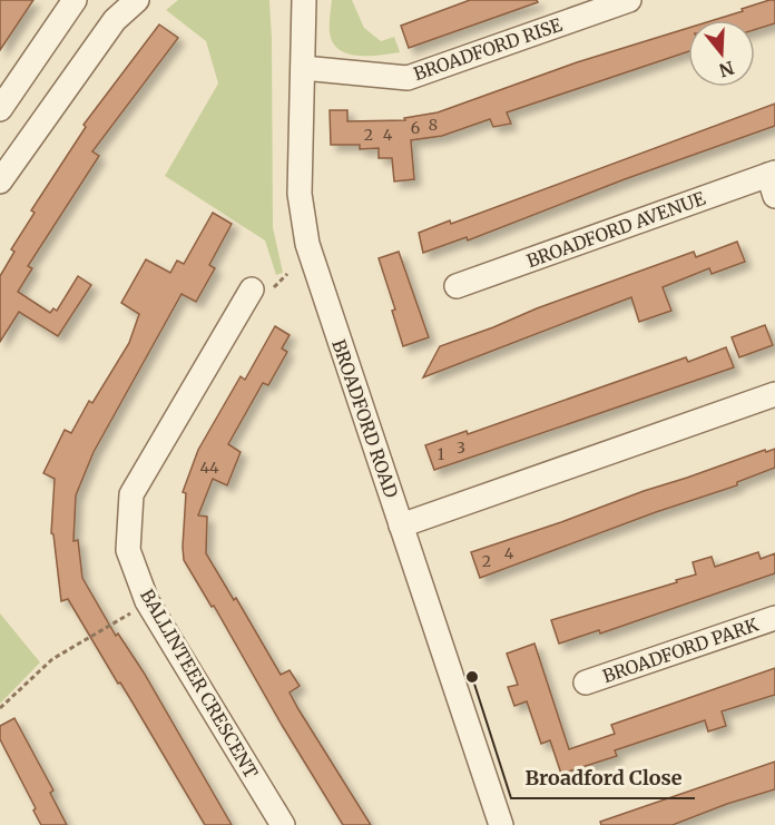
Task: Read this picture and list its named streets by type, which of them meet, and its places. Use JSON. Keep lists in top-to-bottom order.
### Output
{
  "streets": {
    "street": [
      "BROADFORD RISE",
      "BROADFORD AVENUE",
      "BROADFORD ROAD",
      "BROADFORD PARK",
      "BALLINTEER CRESCENT"
    ]
  },
  "crossings": [
    ["BROADFORD RISE", "BROADFORD ROAD"]
  ],
  "places": ["Broadford Close"],
  "house_numbers": [
    "8",
    "6",
    "2",
    "4",
    "3",
    "1",
    "44",
    "4",
    "2"
  ],
  "north": "bottom"
}
